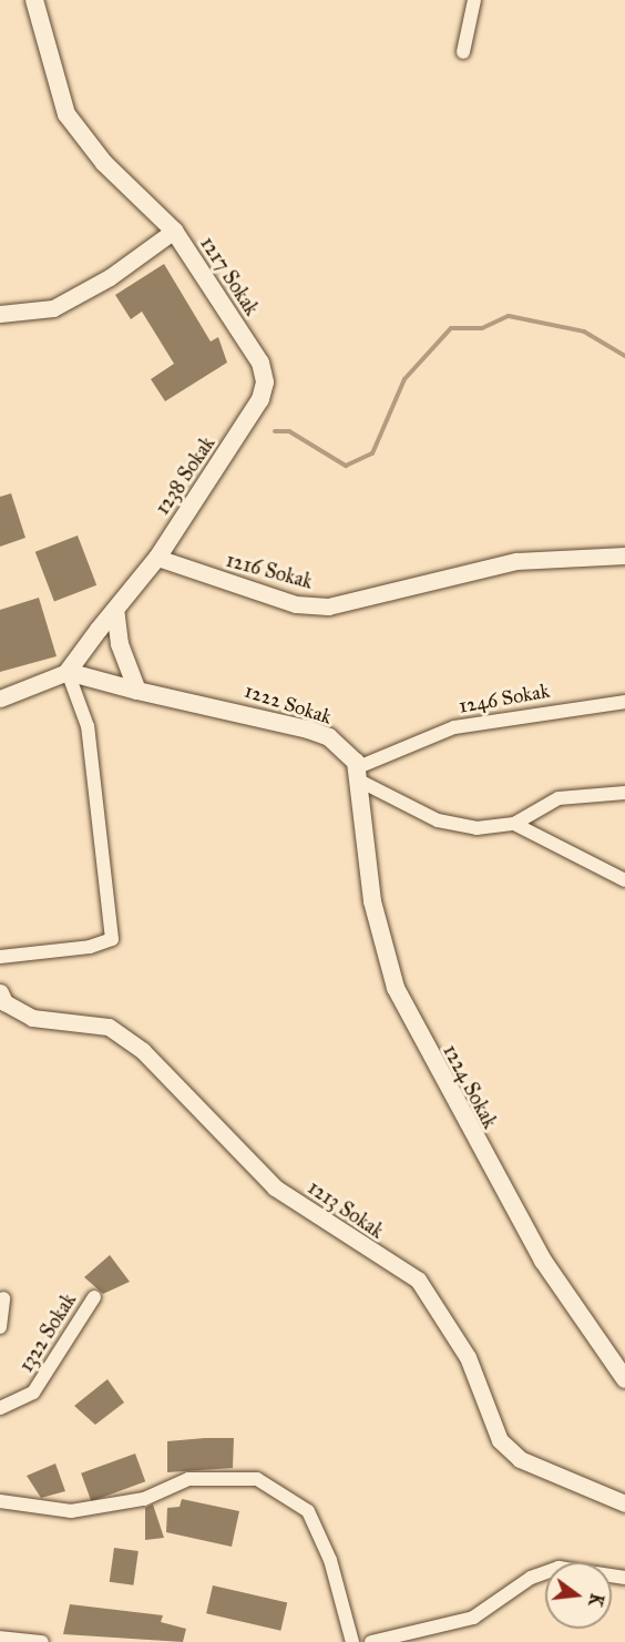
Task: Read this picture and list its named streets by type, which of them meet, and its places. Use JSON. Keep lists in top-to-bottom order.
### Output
{
  "streets": {
    "main road": [
      "1217 Sokak",
      "1238 Sokak",
      "1222 Sokak",
      "1224 Sokak"
    ],
    "street": [
      "1216 Sokak",
      "1246 Sokak",
      "1213 Sokak",
      "1322 Sokak"
    ]
  },
  "crossings": [
    ["1217 Sokak", "1238 Sokak"],
    ["1238 Sokak", "1216 Sokak"],
    ["1246 Sokak", "1222 Sokak"],
    ["1246 Sokak", "1224 Sokak"],
    ["1222 Sokak", "1224 Sokak"]
  ],
  "north": "right"
}
